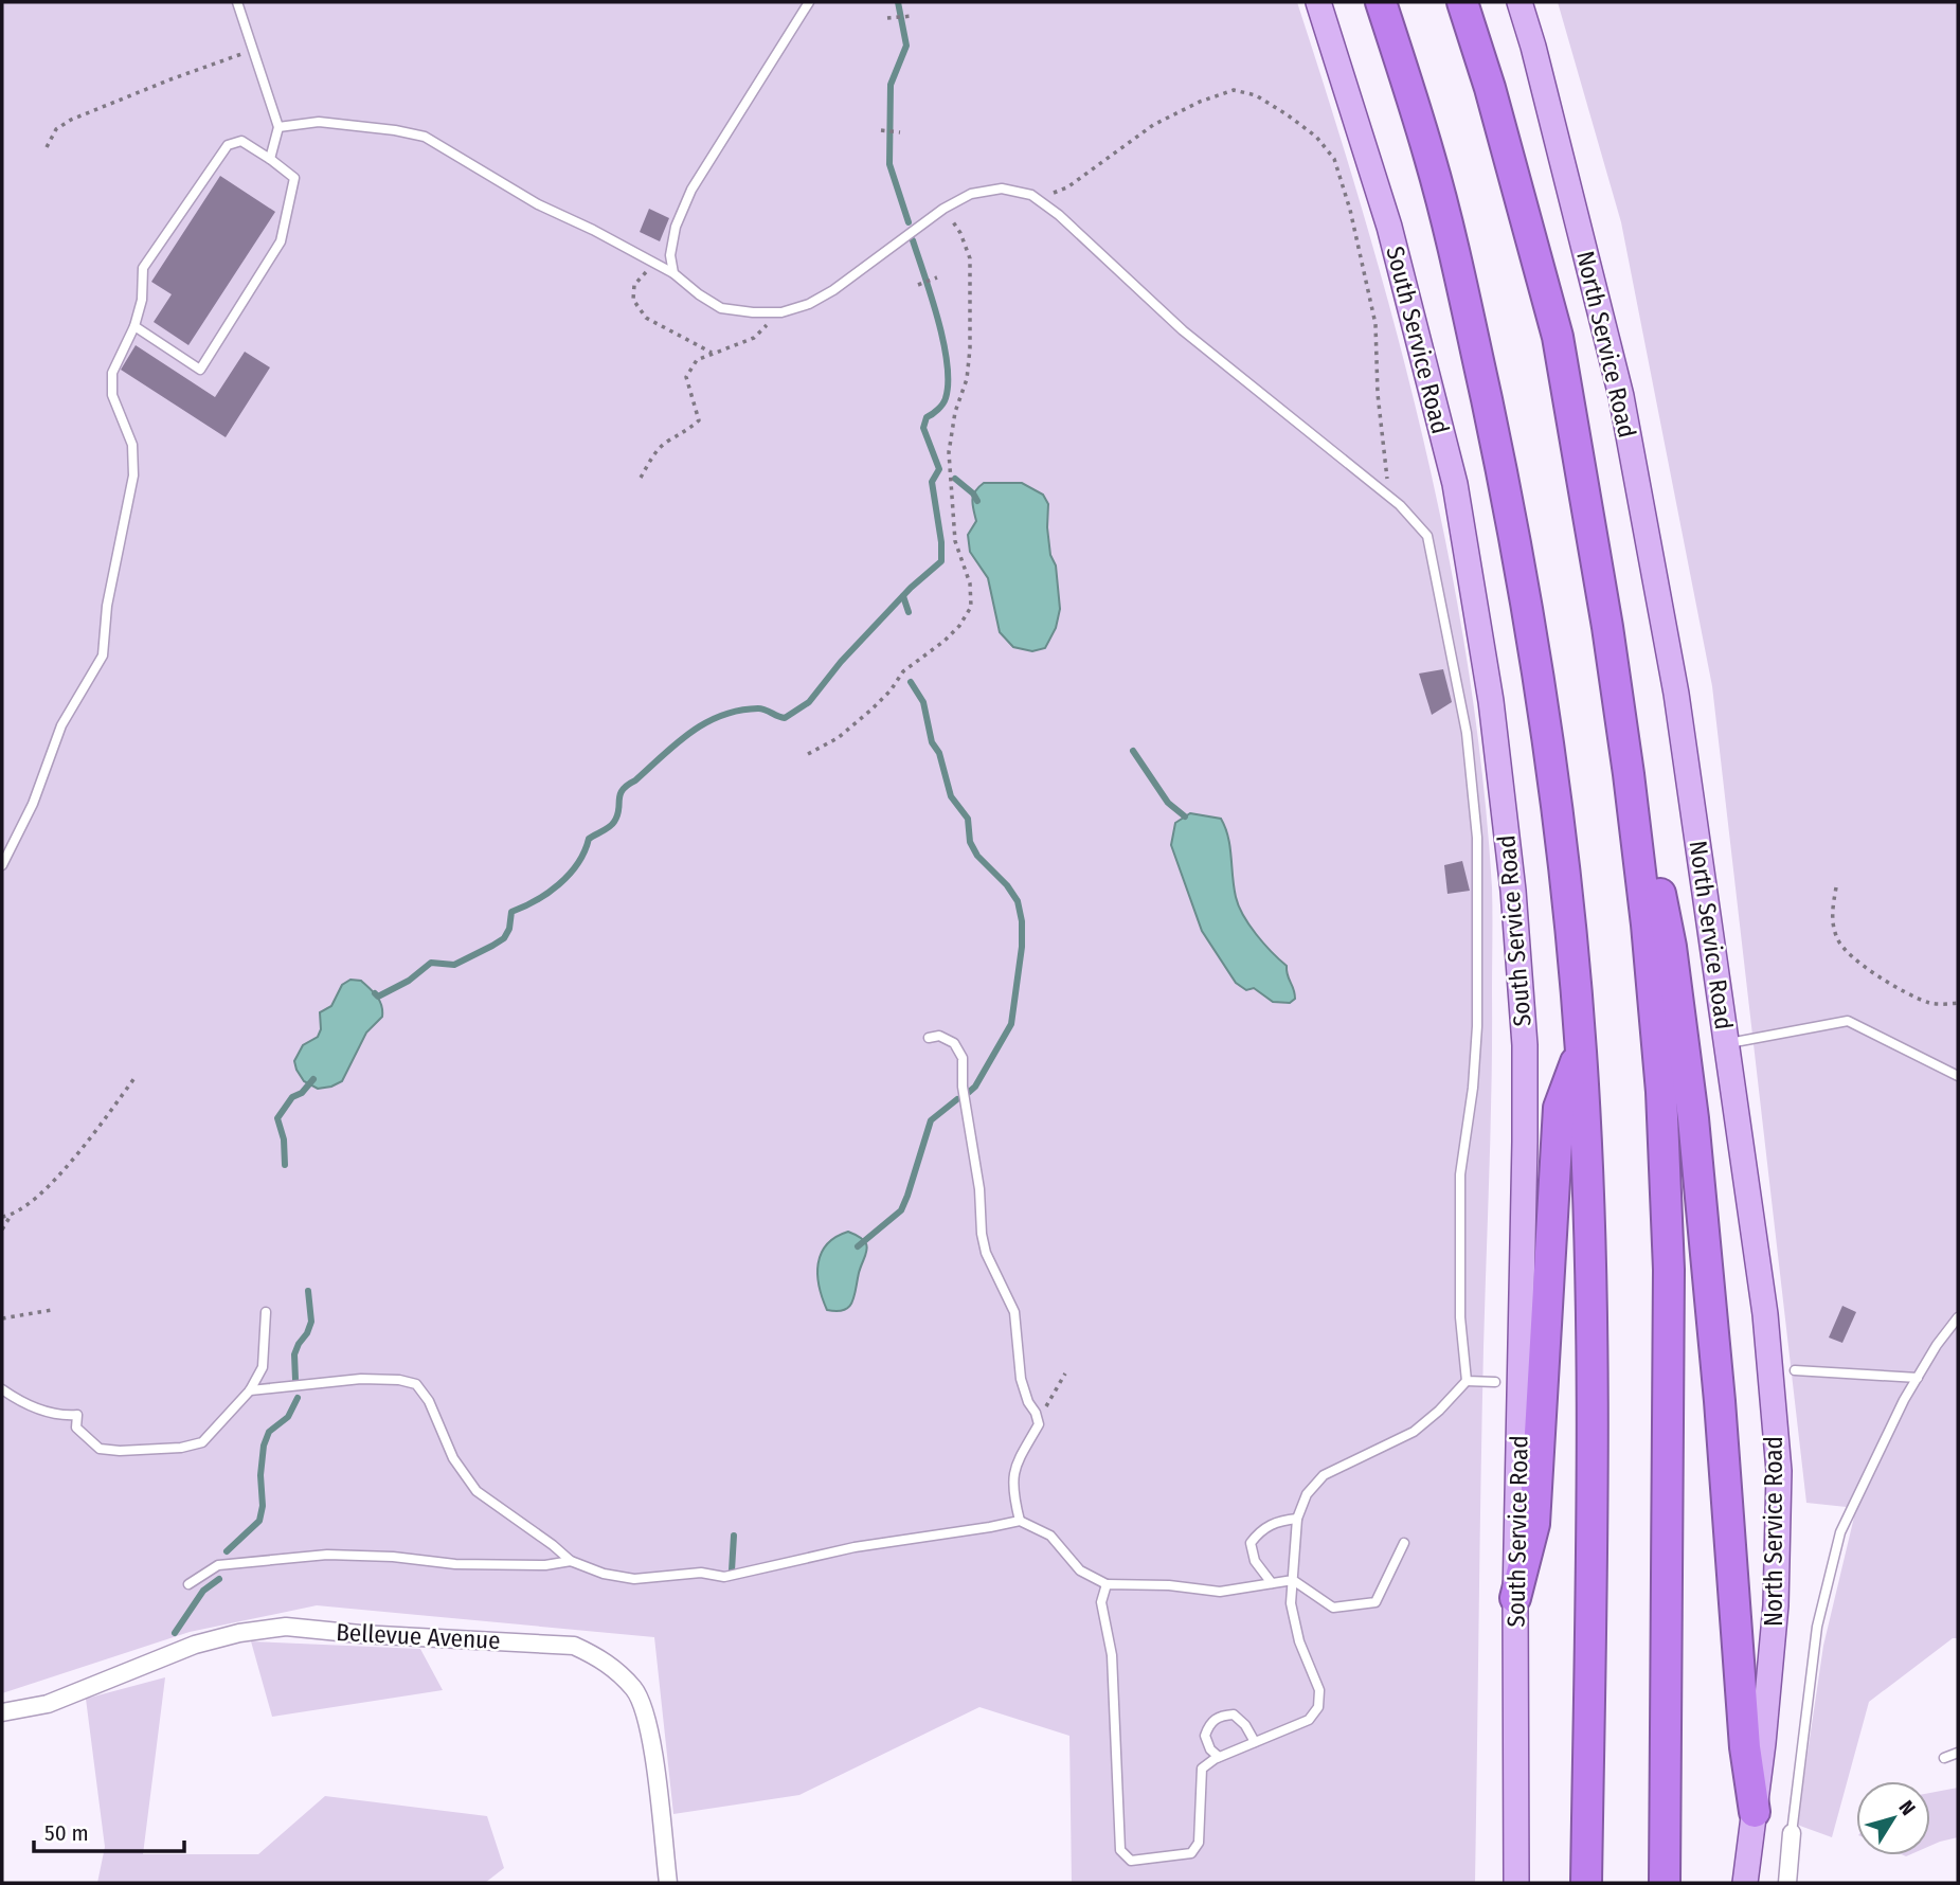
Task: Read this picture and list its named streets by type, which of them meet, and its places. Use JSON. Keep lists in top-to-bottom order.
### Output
{
  "streets": {
    "main road": ["South Service Road", "North Service Road"],
    "street": ["Bellevue Avenue"]
  },
  "scale_bar": "50 m",
  "north": "top right"
}
